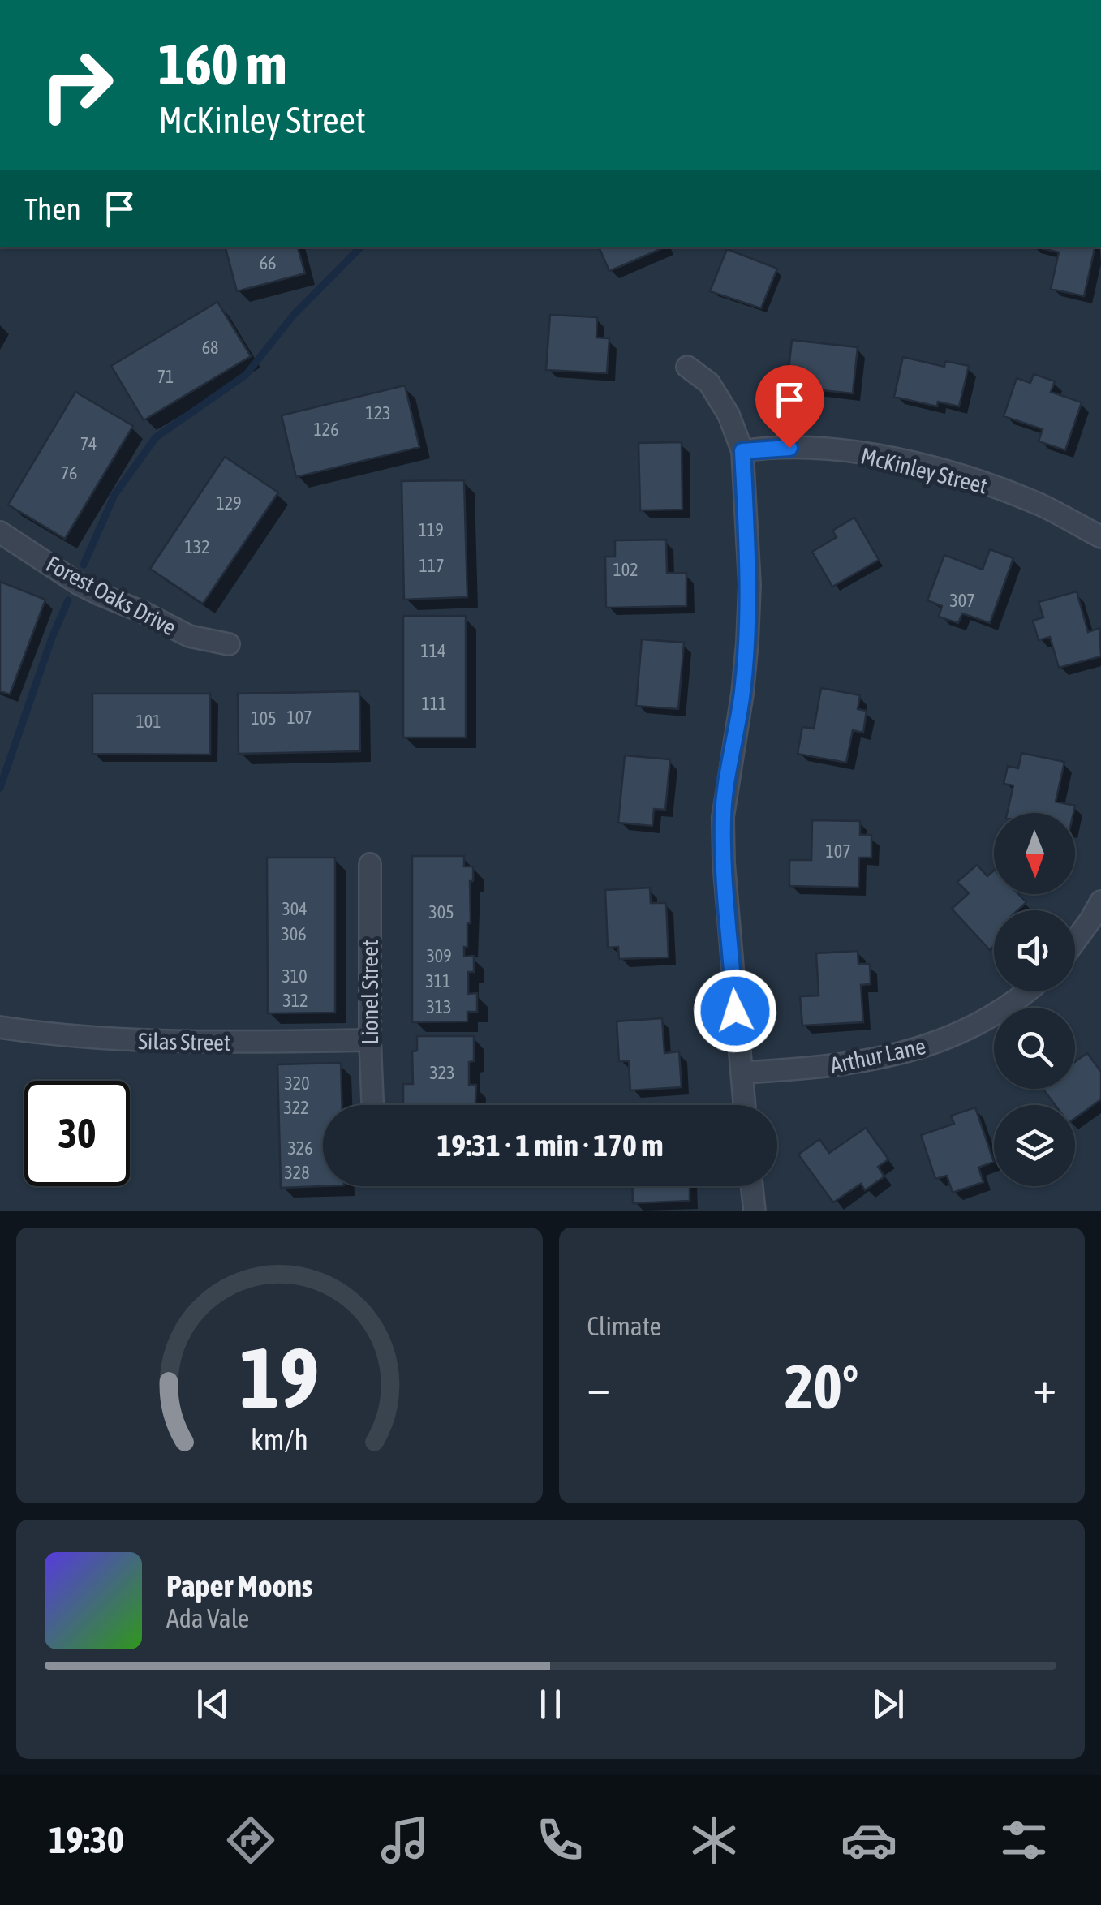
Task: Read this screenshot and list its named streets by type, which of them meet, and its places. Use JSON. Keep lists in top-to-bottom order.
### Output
{
  "streets": {
    "street": [
      "McKinley Street",
      "Forest Oaks Drive",
      "Lionel Street",
      "Silas Street",
      "Arthur Lane"
    ]
  },
  "crossings": [
    ["Lionel Street", "Silas Street"]
  ],
  "house_numbers": [
    "66",
    "68",
    "71",
    "123",
    "126",
    "74",
    "76",
    "129",
    "119",
    "132",
    "117",
    "102",
    "307",
    "114",
    "111",
    "107",
    "105",
    "101",
    "107",
    "304",
    "305",
    "306",
    "309",
    "310",
    "311",
    "312",
    "313",
    "323",
    "320",
    "322",
    "326",
    "328"
  ],
  "north": "bottom",
  "page": {
    "turn": ["160 m", "McKinley Street"],
    "then": "Then",
    "limit": "30",
    "trip": "19:31 · 1 min · 170 m",
    "tile": "Climate",
    "heat": ["−", "20°", "+"],
    "song": ["Paper Moons", "Ada Vale"],
    "tabs": "19:30",
    "gauge": ["19", "km/h"]
  }
}
